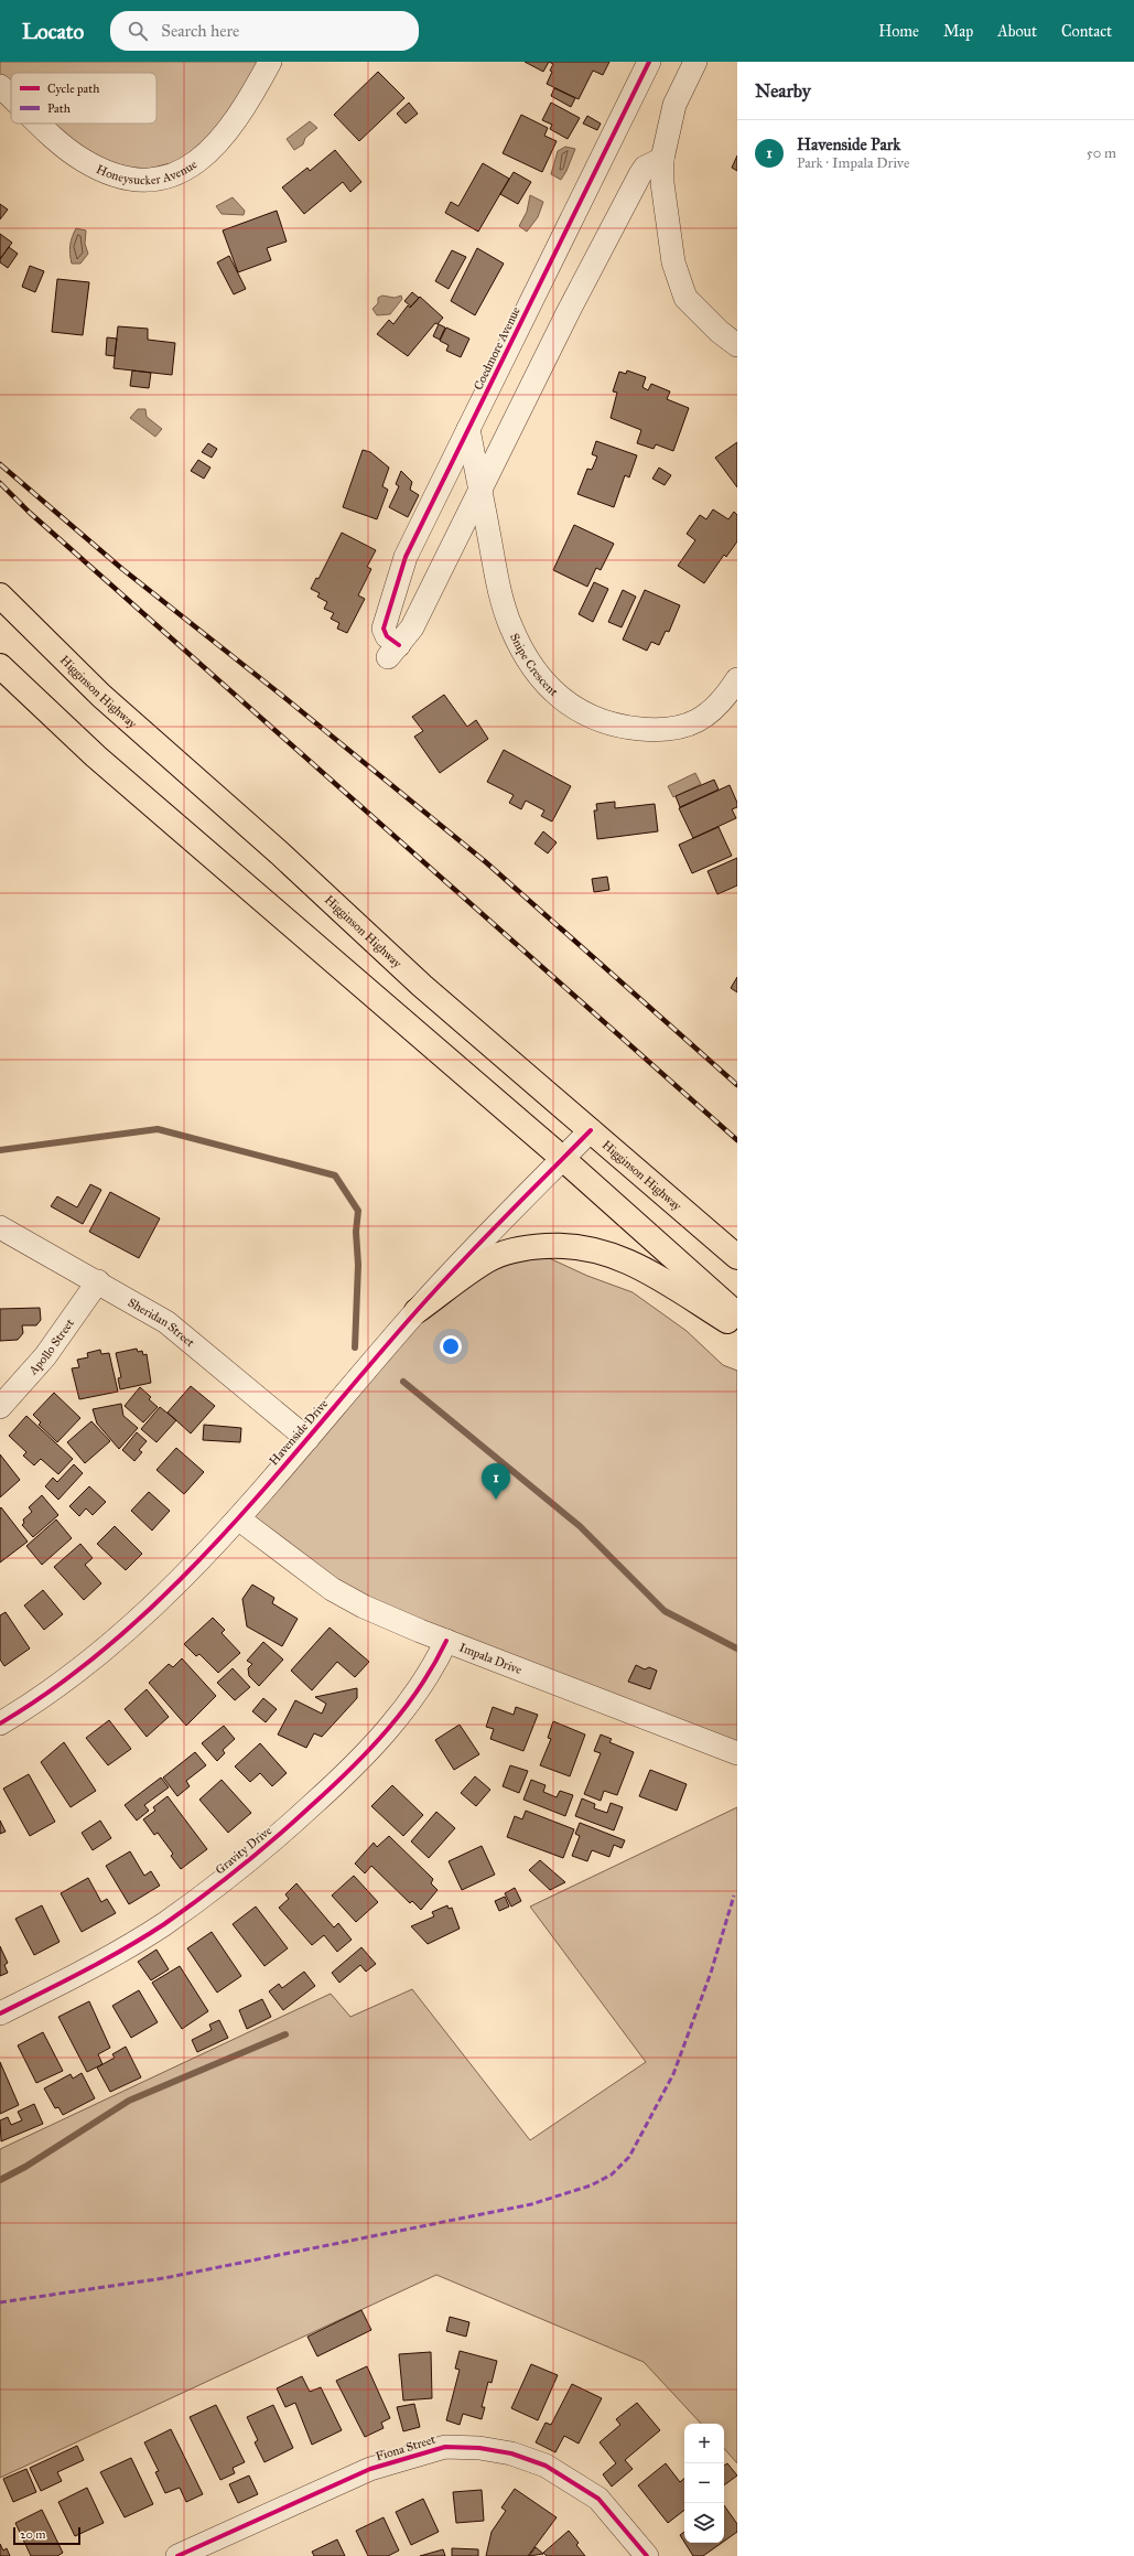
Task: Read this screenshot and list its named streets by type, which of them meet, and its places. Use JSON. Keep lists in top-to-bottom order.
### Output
{
  "streets": {
    "highway": ["Higginson Highway"],
    "street": [
      "Honeysucker Avenue",
      "Coedmore Avenue",
      "Snipe Crescent",
      "Sheridan Street",
      "Apollo Street",
      "Havenside Drive",
      "Impala Drive",
      "Gravity Drive",
      "Fiona Street"
    ]
  },
  "crossings": [
    ["Coedmore Avenue", "Snipe Crescent"],
    ["Higginson Highway", "Havenside Drive"],
    ["Sheridan Street", "Apollo Street"],
    ["Sheridan Street", "Havenside Drive"],
    ["Havenside Drive", "Impala Drive"],
    ["Impala Drive", "Gravity Drive"]
  ],
  "legend": ["Cycle path", "Path"],
  "scale_bar": "20 m",
  "page": {
    "header": "Locato",
    "search": "Search here",
    "nav": [
      "Home",
      "Map",
      "About",
      "Contact"
    ],
    "heading": "Nearby",
    "list": [
      {
        "mark": "1",
        "name": "Havenside Park",
        "note": "Park · Impala Drive",
        "value": "50 m"
      }
    ],
    "pins": "1",
    "map_buttons": ["+", "−"],
    "scale": "20 m"
  }
}
